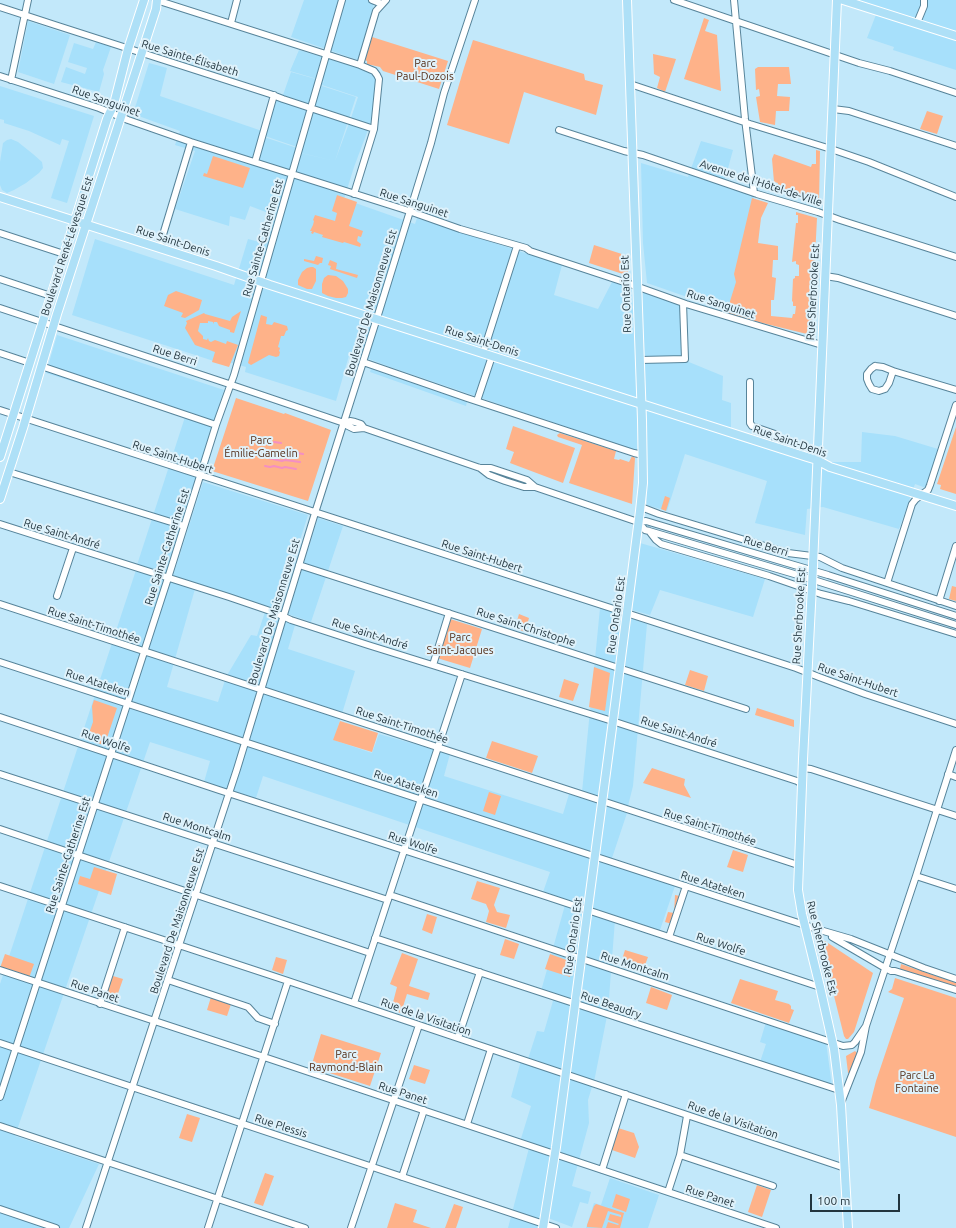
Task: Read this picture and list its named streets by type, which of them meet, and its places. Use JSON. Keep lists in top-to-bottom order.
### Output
{
  "streets": {
    "main road": [
      "Rue Saint-Denis",
      "Boulevard René-Lévesque Est",
      "Rue Sherbrooke Est",
      "Rue Ontario Est"
    ],
    "street": [
      "Rue Sainte-Élisabeth",
      "Rue Sanguinet",
      "Avenue de l'Hôtel-de-Ville",
      "Rue Sainte-Catherine Est",
      "Boulevard De Maisonneuve Est",
      "Rue Berri",
      "Rue Saint-Hubert",
      "Rue Saint-André",
      "Rue Saint-Timothée",
      "Rue Saint-Christophe",
      "Rue Atateken",
      "Rue Wolfe",
      "Rue Montcalm",
      "Rue Panet",
      "Rue Beaudry",
      "Rue de la Visitation",
      "Rue Plessis"
    ]
  },
  "crossings": [
    ["Rue Sainte-Élisabeth", "Rue Sainte-Catherine Est"],
    ["Rue Sainte-Élisabeth", "Boulevard René-Lévesque Est"],
    ["Rue Sanguinet", "Rue Sainte-Catherine Est"],
    ["Rue Sanguinet", "Boulevard René-Lévesque Est"],
    ["Rue Sanguinet", "Rue Sherbrooke Est"],
    ["Rue Sanguinet", "Rue Ontario Est"],
    ["Rue Sanguinet", "Boulevard De Maisonneuve Est"],
    ["Avenue de l'Hôtel-de-Ville", "Rue Sherbrooke Est"],
    ["Avenue de l'Hôtel-de-Ville", "Rue Ontario Est"],
    ["Rue Sainte-Catherine Est", "Rue Saint-Denis"],
    ["Rue Sainte-Catherine Est", "Rue Berri"],
    ["Rue Sainte-Catherine Est", "Rue Saint-Hubert"],
    ["Rue Sainte-Catherine Est", "Rue Saint-André"],
    ["Rue Sainte-Catherine Est", "Rue Saint-Timothée"],
    ["Rue Sainte-Catherine Est", "Rue Atateken"],
    ["Rue Sainte-Catherine Est", "Rue Wolfe"],
    ["Rue Sainte-Catherine Est", "Rue Montcalm"],
    ["Rue Sainte-Catherine Est", "Rue Panet"],
    ["Rue Sainte-Catherine Est", "Rue de la Visitation"],
    ["Rue Sainte-Catherine Est", "Rue Plessis"],
    ["Rue Saint-Denis", "Boulevard René-Lévesque Est"],
    ["Rue Saint-Denis", "Rue Sherbrooke Est"],
    ["Rue Saint-Denis", "Rue Ontario Est"],
    ["Rue Saint-Denis", "Boulevard De Maisonneuve Est"],
    ["Boulevard René-Lévesque Est", "Rue Berri"],
    ["Boulevard René-Lévesque Est", "Rue Saint-Hubert"],
    ["Rue Sherbrooke Est", "Rue Berri"],
    ["Rue Sherbrooke Est", "Rue Saint-Hubert"],
    ["Rue Sherbrooke Est", "Rue Saint-André"],
    ["Rue Sherbrooke Est", "Rue Saint-Timothée"],
    ["Rue Sherbrooke Est", "Rue Atateken"],
    ["Rue Sherbrooke Est", "Rue Wolfe"],
    ["Rue Sherbrooke Est", "Rue Montcalm"],
    ["Rue Sherbrooke Est", "Rue Beaudry"],
    ["Rue Sherbrooke Est", "Rue de la Visitation"],
    ["Rue Ontario Est", "Rue Berri"],
    ["Rue Ontario Est", "Rue Saint-Hubert"],
    ["Rue Ontario Est", "Rue Saint-André"],
    ["Rue Ontario Est", "Rue Saint-Timothée"],
    ["Rue Ontario Est", "Rue Saint-Christophe"],
    ["Rue Ontario Est", "Rue Atateken"],
    ["Rue Ontario Est", "Rue Wolfe"],
    ["Rue Ontario Est", "Rue Montcalm"],
    ["Rue Ontario Est", "Rue Panet"],
    ["Rue Ontario Est", "Rue Beaudry"],
    ["Rue Ontario Est", "Rue de la Visitation"],
    ["Rue Ontario Est", "Rue Plessis"],
    ["Boulevard De Maisonneuve Est", "Rue Berri"],
    ["Boulevard De Maisonneuve Est", "Rue Saint-Hubert"],
    ["Boulevard De Maisonneuve Est", "Rue Saint-André"],
    ["Boulevard De Maisonneuve Est", "Rue Saint-Timothée"],
    ["Boulevard De Maisonneuve Est", "Rue Saint-Christophe"],
    ["Boulevard De Maisonneuve Est", "Rue Atateken"],
    ["Boulevard De Maisonneuve Est", "Rue Wolfe"],
    ["Boulevard De Maisonneuve Est", "Rue Montcalm"],
    ["Boulevard De Maisonneuve Est", "Rue Panet"],
    ["Boulevard De Maisonneuve Est", "Rue de la Visitation"],
    ["Boulevard De Maisonneuve Est", "Rue Plessis"]
  ],
  "parks": [
    "Parc Paul-Dozois",
    "Parc Émilie-Gamelin",
    "Parc Saint-Jacques",
    "Parc Raymond-Blain",
    "Parc La Fontaine"
  ],
  "scale_bar": "100 m"
}
